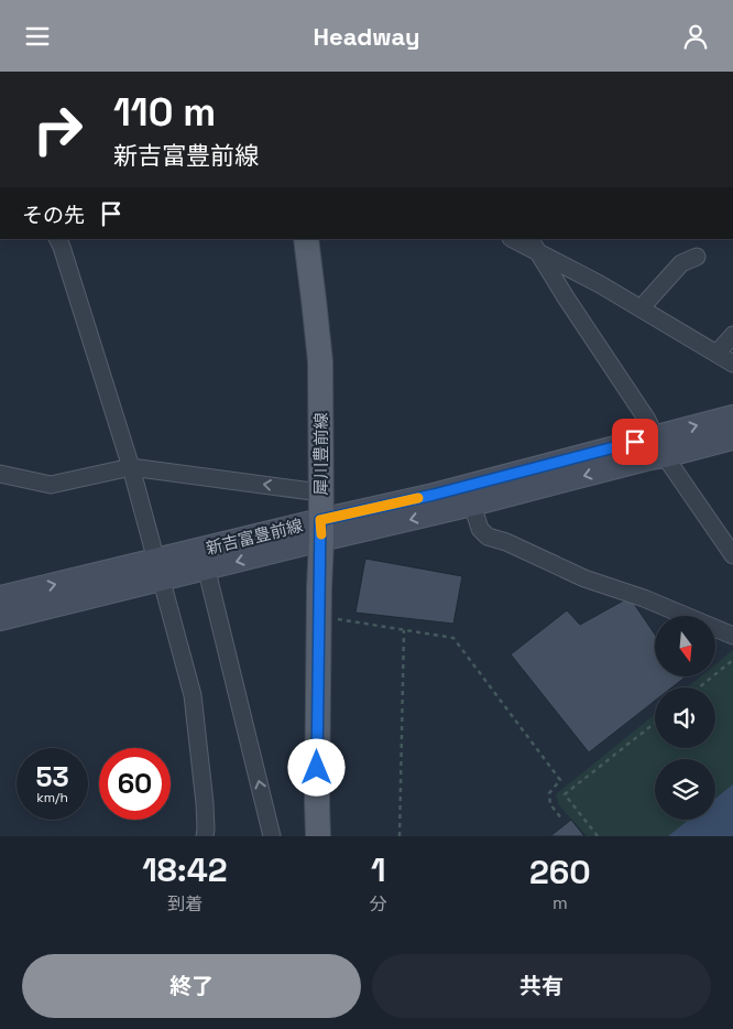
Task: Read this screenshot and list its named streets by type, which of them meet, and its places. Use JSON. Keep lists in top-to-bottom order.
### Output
{
  "streets": {
    "main road": ["犀川豊前線", "新吉富豊前線"]
  },
  "crossings": [
    ["犀川豊前線", "新吉富豊前線"]
  ],
  "north": "bottom",
  "page": {
    "header": "Headway",
    "turn": ["110 m", "新吉富豊前線"],
    "then": "その先",
    "speed": "53 km/h",
    "limit": "60",
    "eta": [
      "18:42",
      "到着",
      "1",
      "分",
      "260",
      "m"
    ],
    "buttons": ["終了", "共有"]
  }
}
